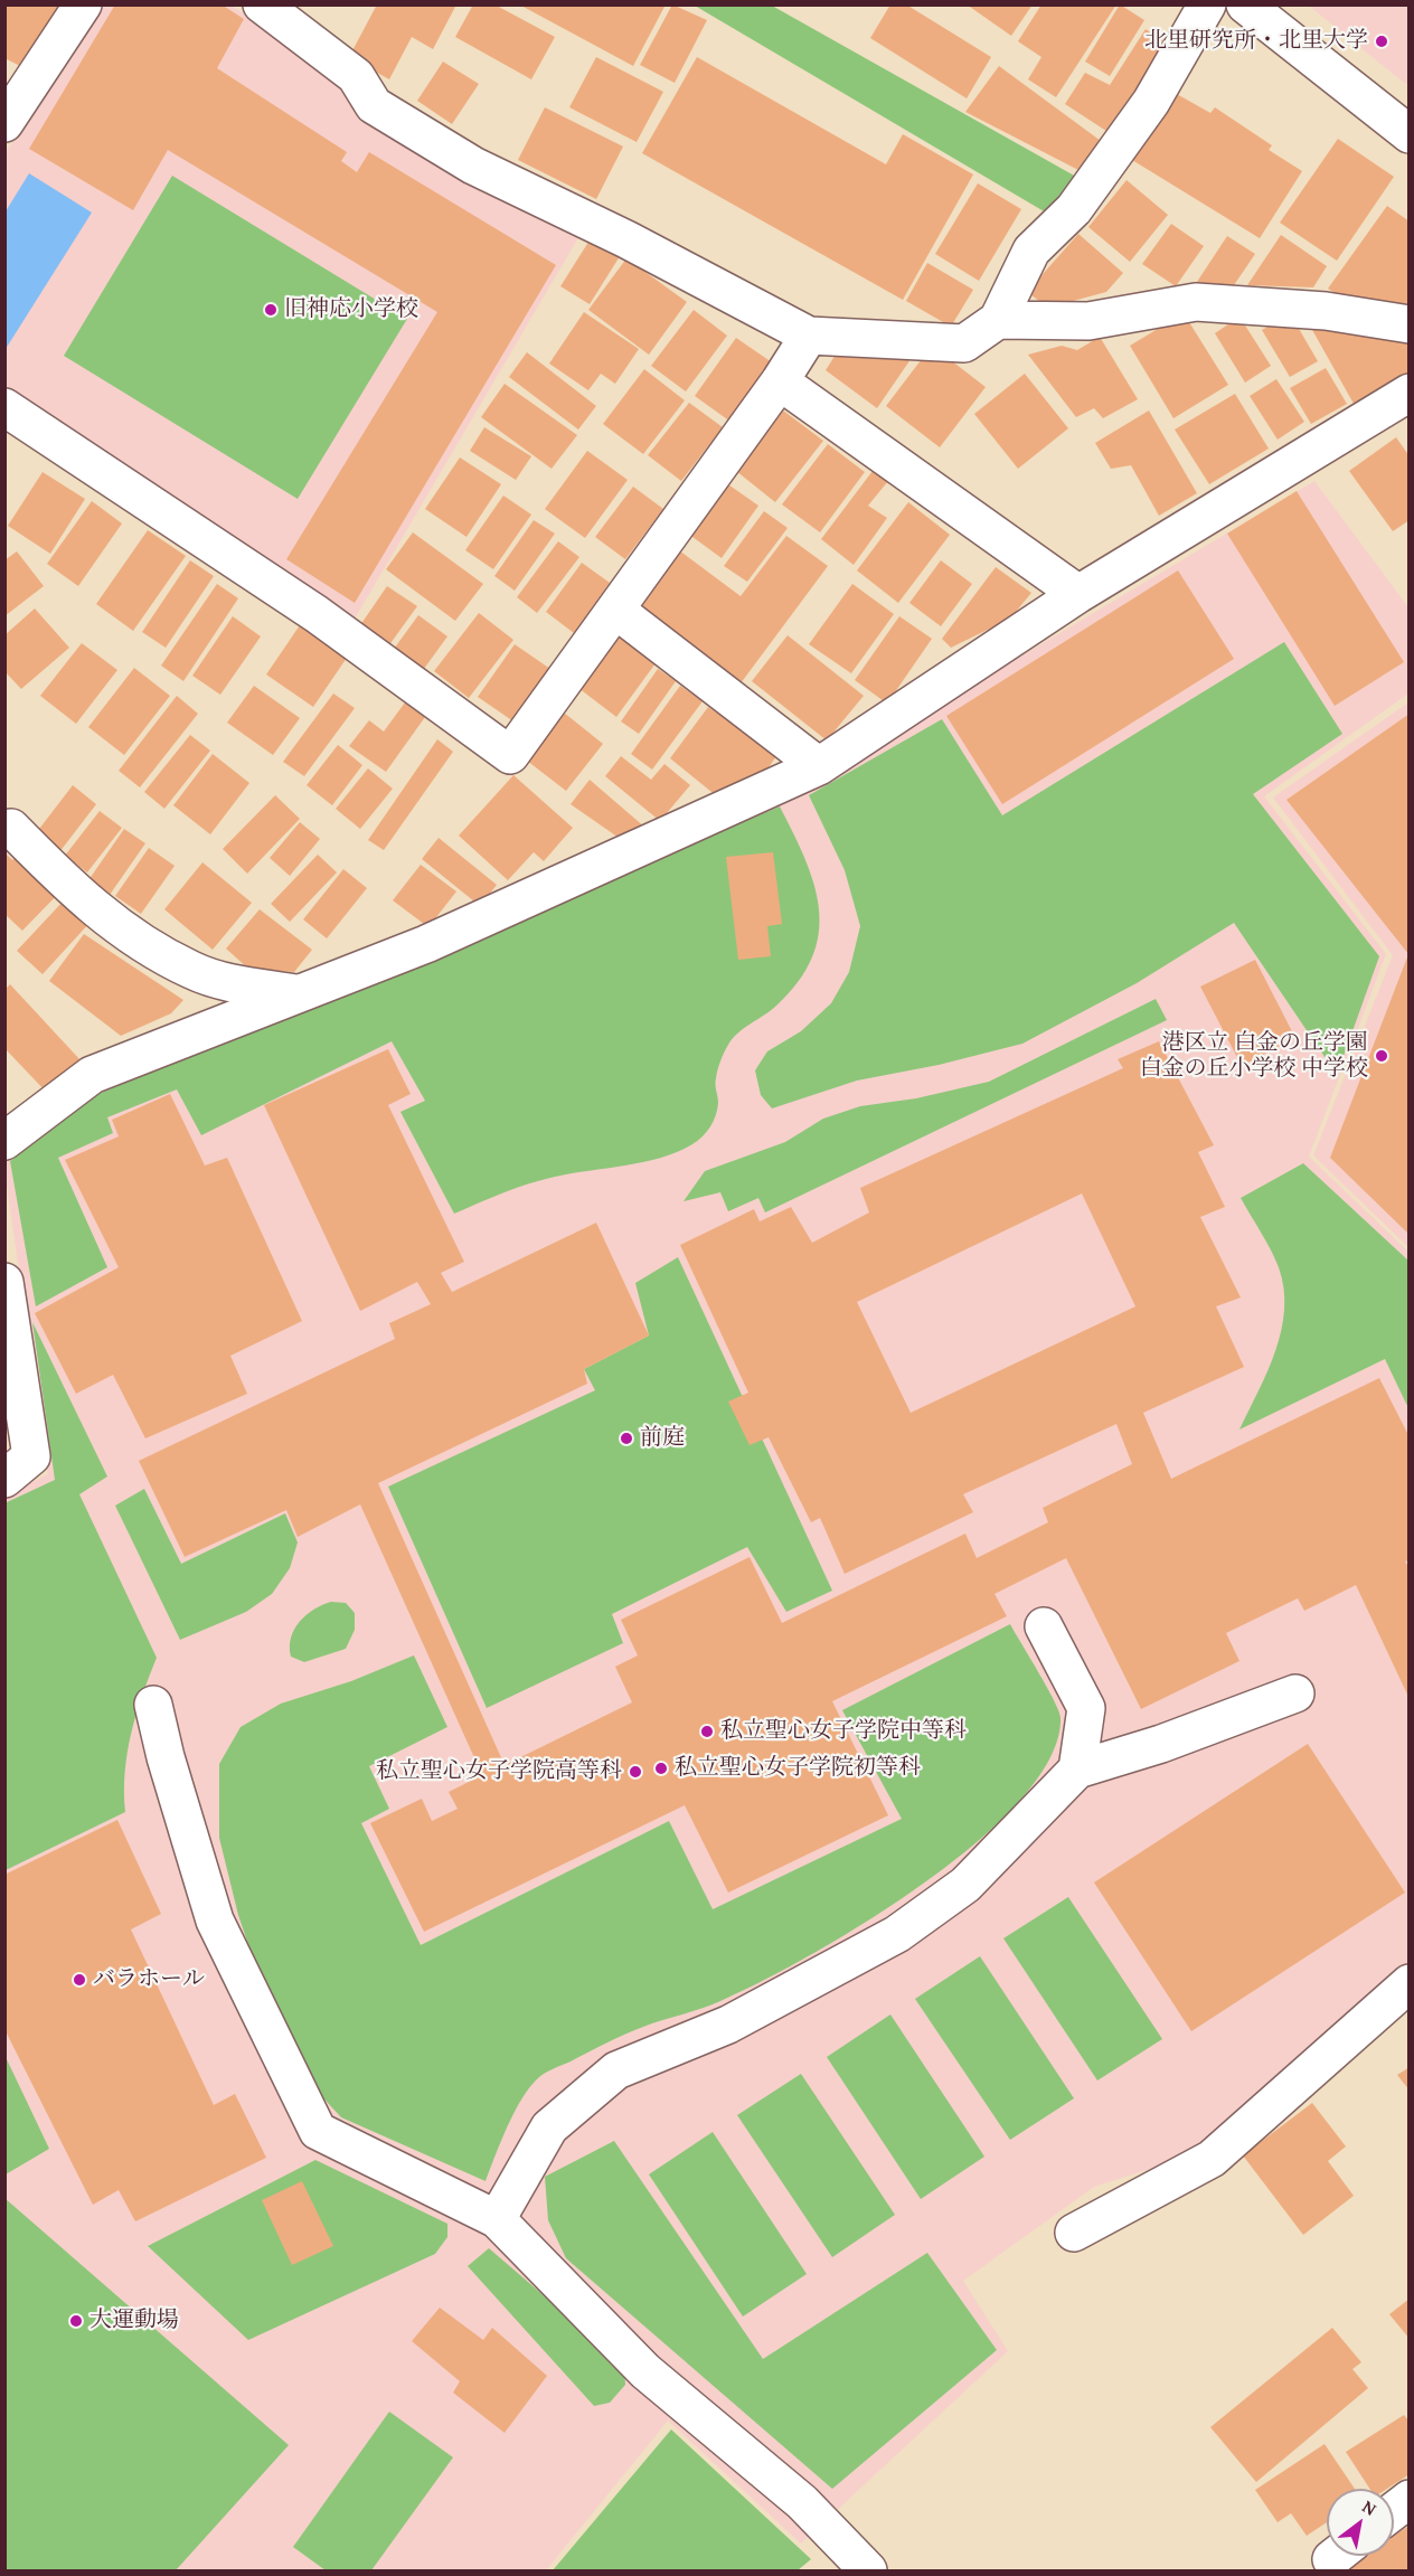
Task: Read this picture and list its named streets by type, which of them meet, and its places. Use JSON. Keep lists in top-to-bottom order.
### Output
{
  "places": [
    "北里研究所・北里大学",
    "旧神応小学校",
    "港区立 白金の丘学園 白金の丘小学校 中学校",
    "前庭",
    "私立聖心女子学院中等科",
    "私立聖心女子学院初等科",
    "私立聖心女子学院高等科",
    "バラホール",
    "大運動場"
  ],
  "north": "top right"
}
